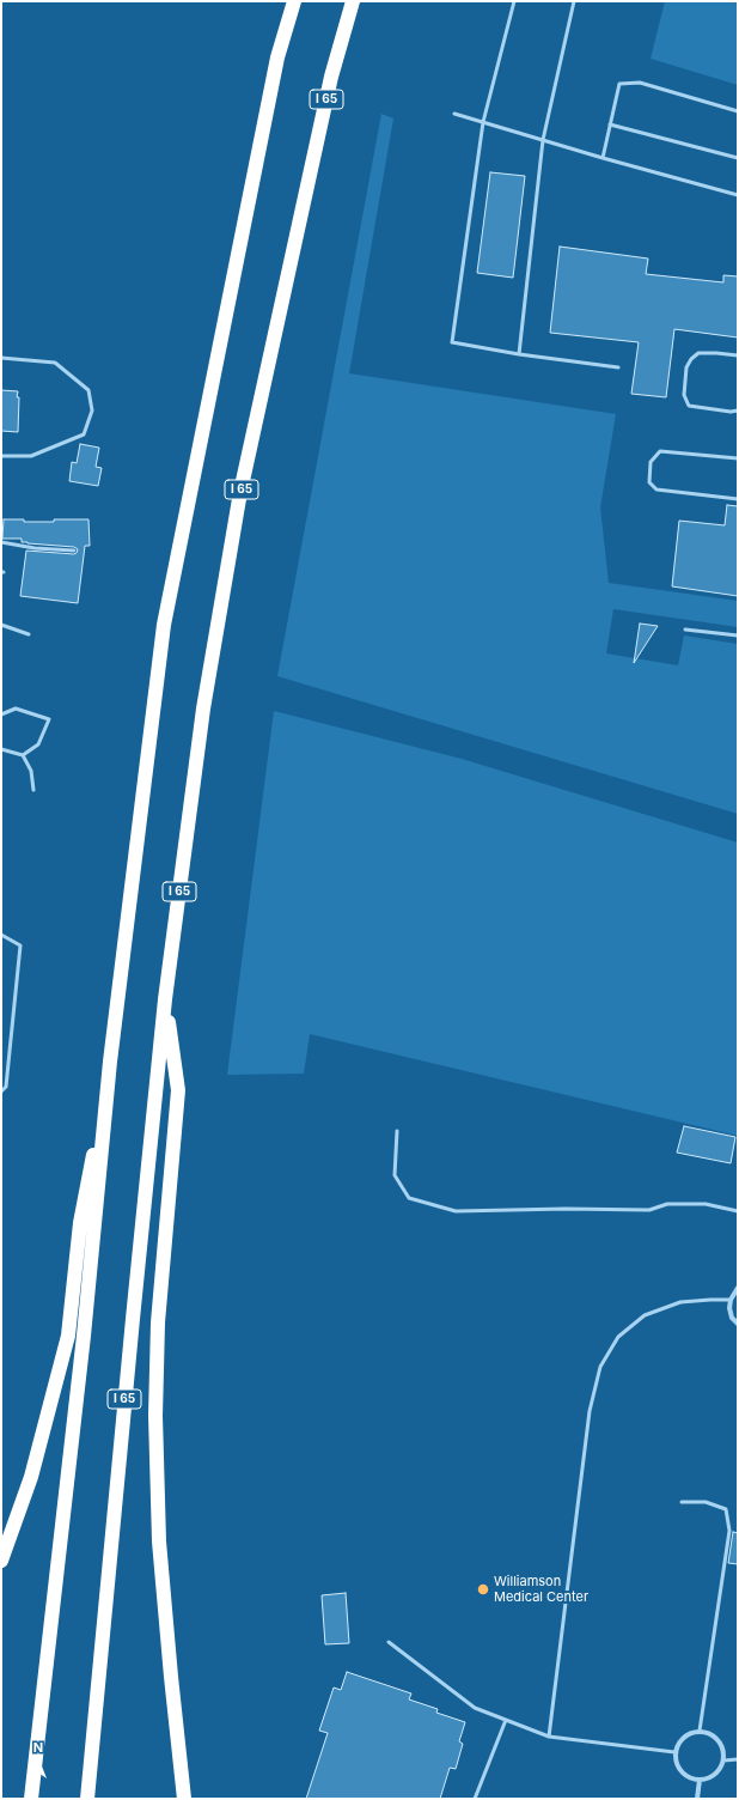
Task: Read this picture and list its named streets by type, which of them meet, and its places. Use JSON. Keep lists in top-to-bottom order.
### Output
{
  "streets": {
    "highway": ["I 65"]
  },
  "places": ["Williamson Medical Center"],
  "north": "top"
}
